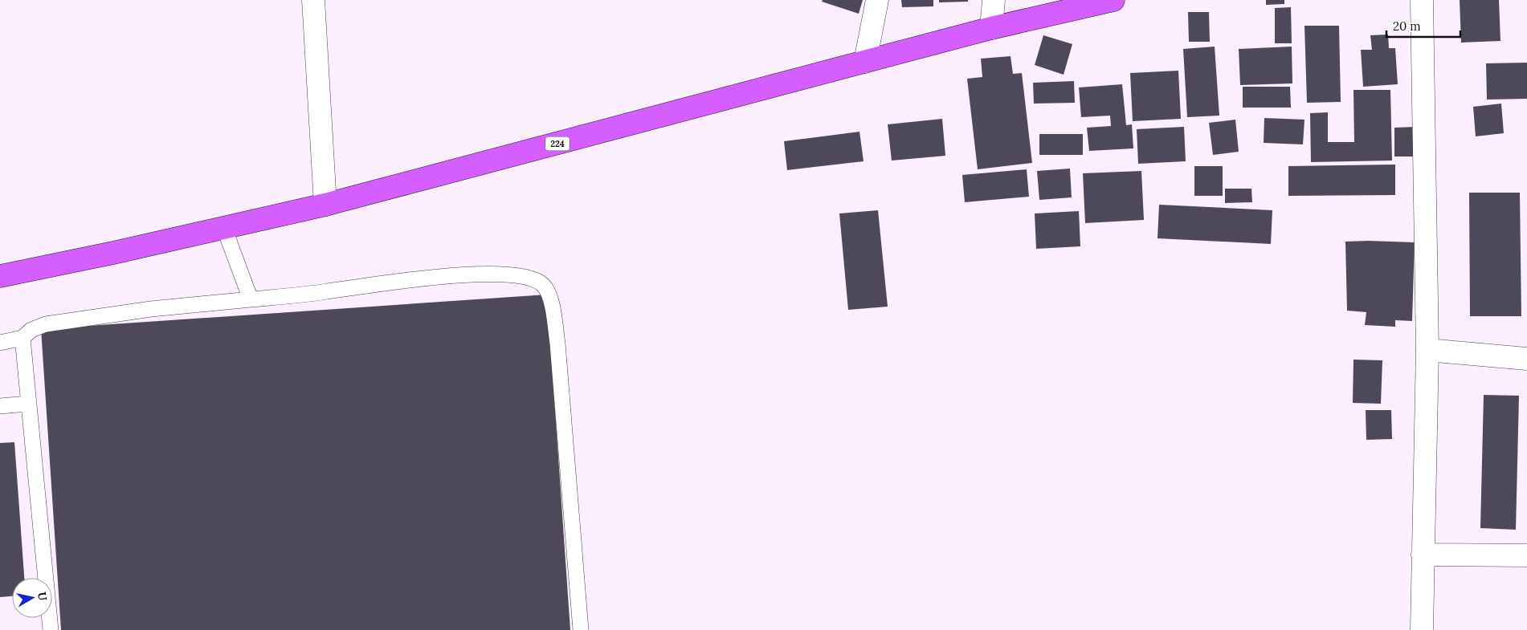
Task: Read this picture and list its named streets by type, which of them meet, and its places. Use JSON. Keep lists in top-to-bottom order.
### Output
{
  "streets": {
    "main road": ["224"]
  },
  "scale_bar": "20 m",
  "north": "right"
}
